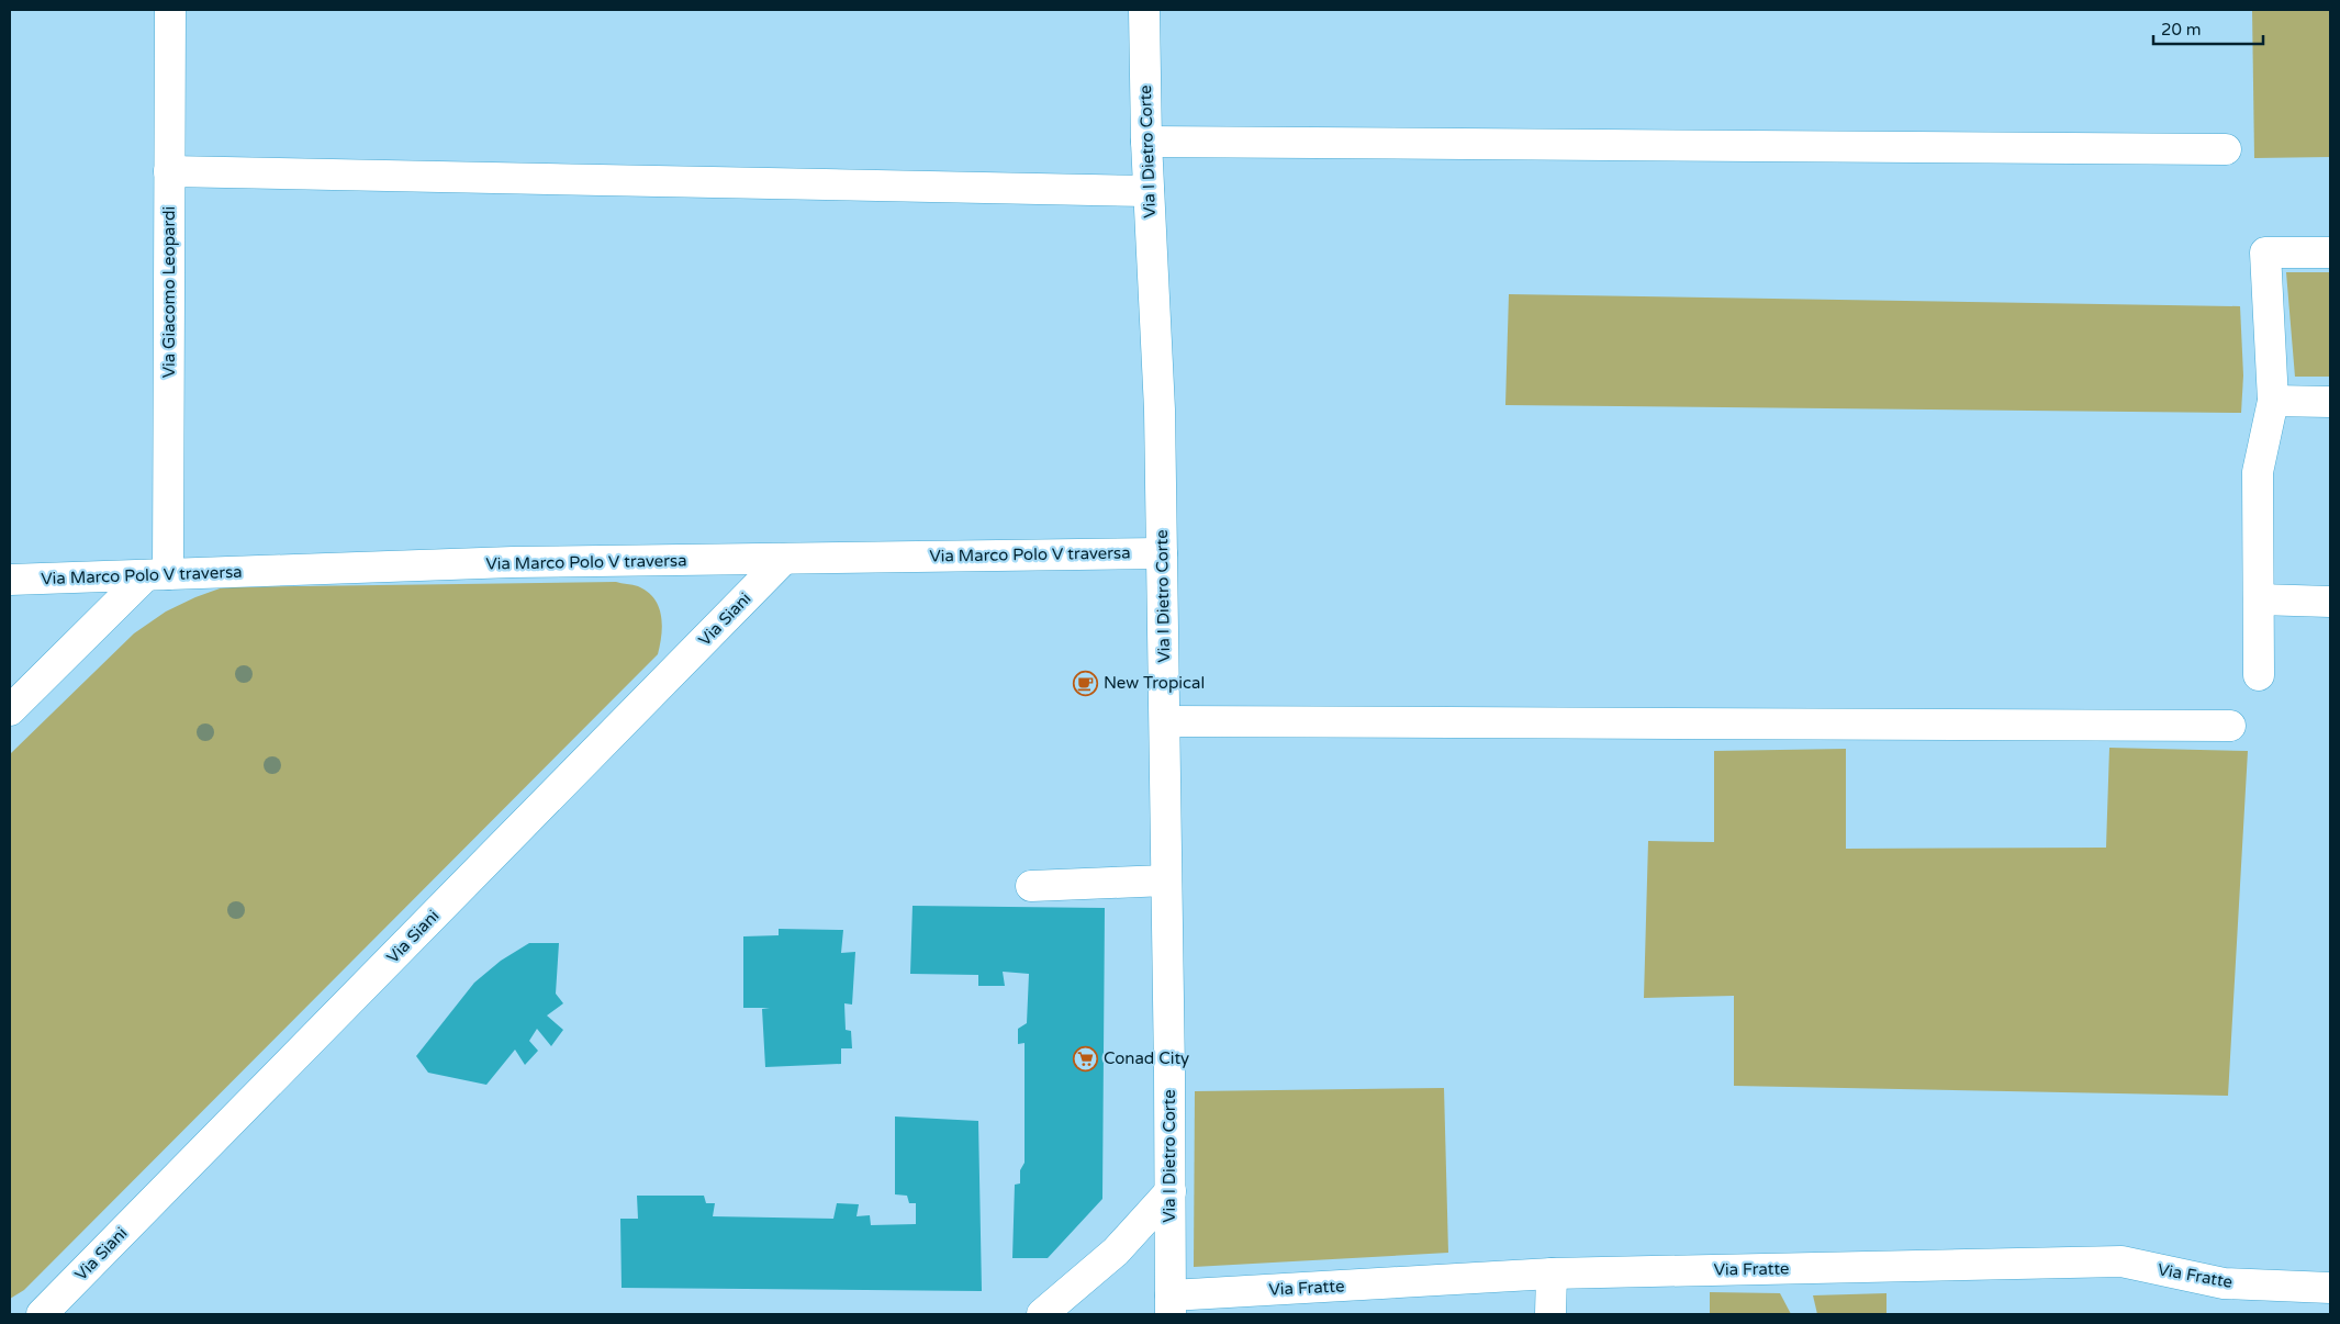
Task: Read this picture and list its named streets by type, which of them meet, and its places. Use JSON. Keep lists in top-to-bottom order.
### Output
{
  "streets": {
    "street": [
      "Via I Dietro Corte",
      "Via Giacomo Leopardi",
      "Via Marco Polo V traversa",
      "Via Siani",
      "Via Fratte"
    ]
  },
  "crossings": [
    ["Via I Dietro Corte", "Via Marco Polo V traversa"],
    ["Via I Dietro Corte", "Via Fratte"],
    ["Via Giacomo Leopardi", "Via Marco Polo V traversa"],
    ["Via Marco Polo V traversa", "Via Siani"]
  ],
  "places": {
    "cafe": ["New Tropical"],
    "supermarket": ["Conad City"]
  },
  "scale_bar": "20 m"
}
